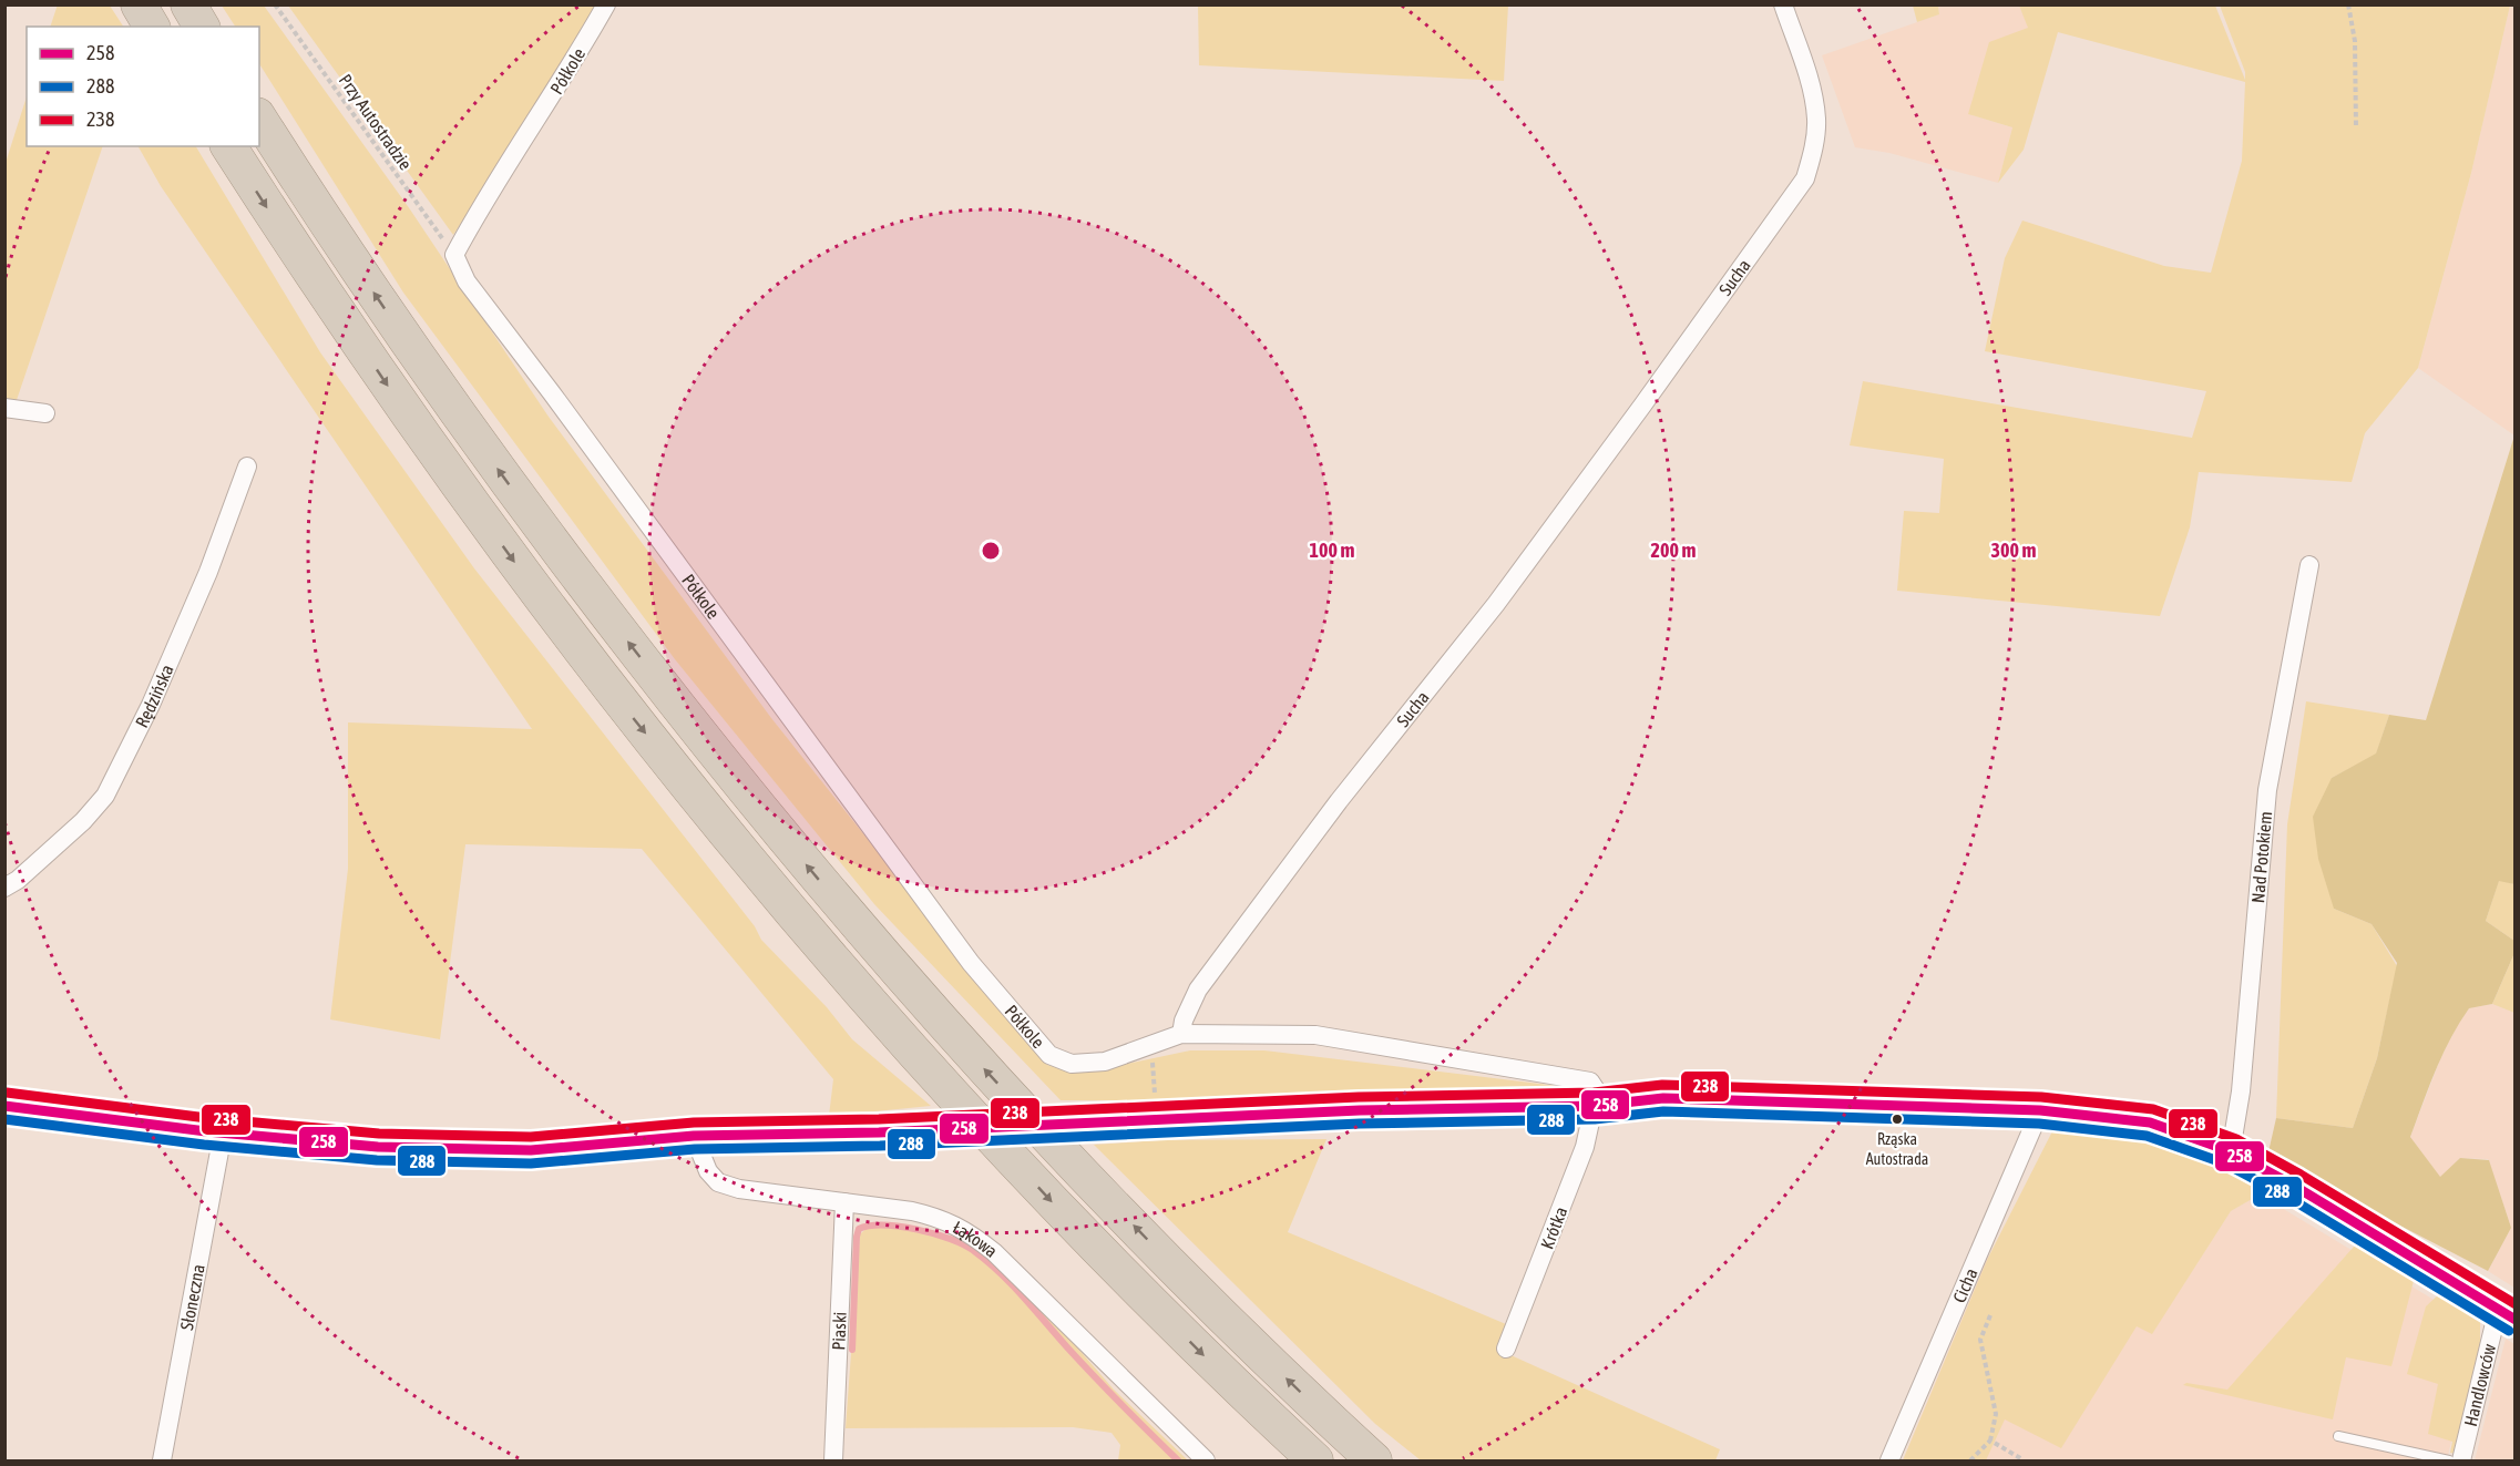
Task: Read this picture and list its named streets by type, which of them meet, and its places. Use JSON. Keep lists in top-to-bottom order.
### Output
{
  "streets": {
    "street": [
      "Półkole",
      "Sucha",
      "Rędzińska",
      "Nad Potokiem",
      "Krótka",
      "Łąkowa",
      "Cicha",
      "Słoneczna",
      "Piaski",
      "Handlowców"
    ],
    "path": ["Przy Autostradzie"]
  },
  "crossings": [
    ["Półkole", "Przy Autostradzie"],
    ["Półkole", "Sucha"],
    ["Łąkowa", "Piaski"]
  ],
  "places": ["Rząska Autostrada"],
  "lines": ["transit line 238", "transit line 258", "transit line 288"],
  "legend": ["258", "288", "238"],
  "rings": ["100 m", "200 m", "300 m"]
}
